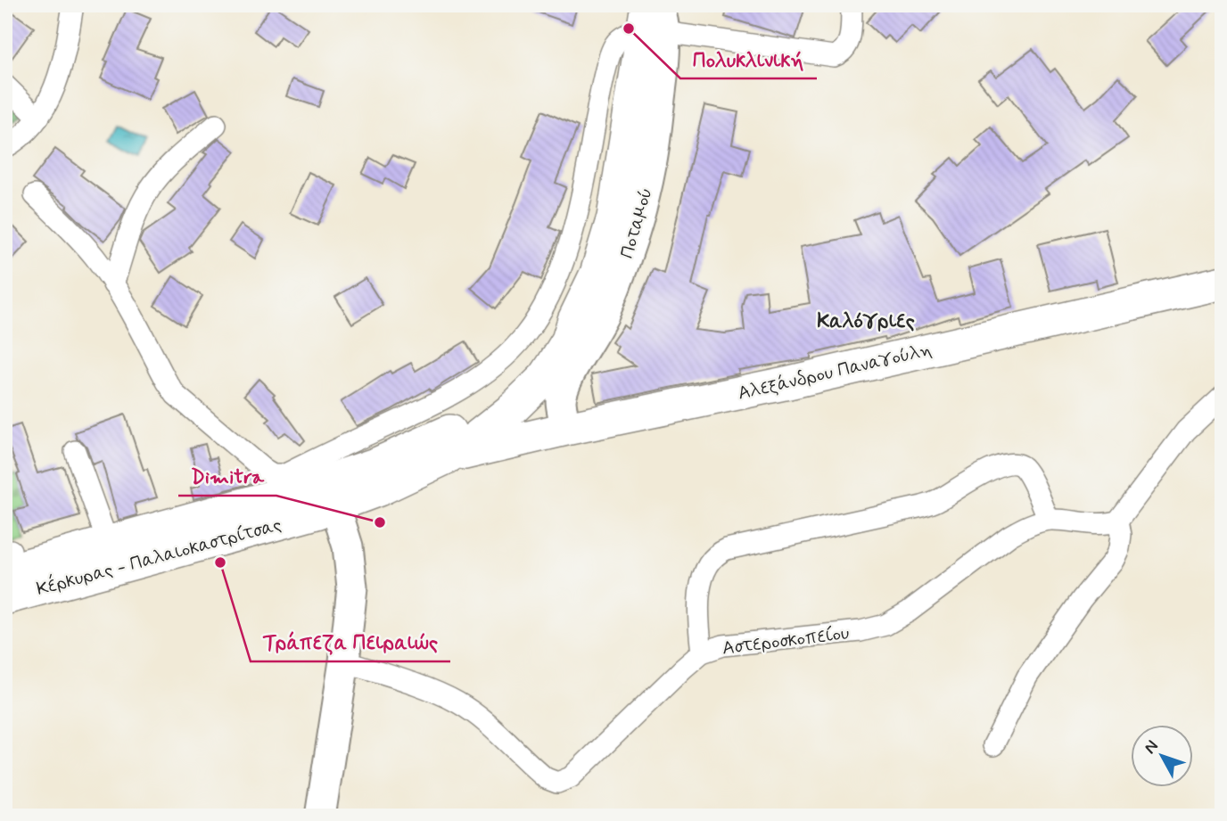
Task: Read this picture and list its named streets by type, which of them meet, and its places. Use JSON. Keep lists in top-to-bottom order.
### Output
{
  "streets": {
    "main road": ["Αλεξάνδρου Παναγούλη", "Κέρκυρας - Παλαιοκαστρίτσας"],
    "street": ["Ποταμού", "Αστεροσκοπείου"]
  },
  "crossings": [
    ["Ποταμού", "Αλεξάνδρου Παναγούλη"],
    ["Ποταμού", "Κέρκυρας - Παλαιοκαστρίτσας"],
    ["Αλεξάνδρου Παναγούλη", "Κέρκυρας - Παλαιοκαστρίτσας"]
  ],
  "districts": ["Καλόγριες"],
  "places": ["Πολυκλινική", "Dimitra", "Τράπεζα Πειραιώς"],
  "north": "top left"
}
